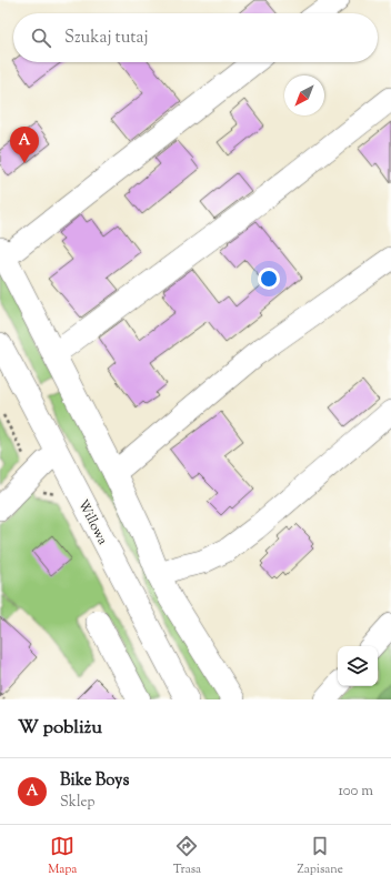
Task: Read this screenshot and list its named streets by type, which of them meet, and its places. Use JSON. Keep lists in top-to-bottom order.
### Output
{
  "streets": {
    "street": ["Willowa"]
  },
  "north": "bottom left",
  "page": {
    "search": "Szukaj tutaj",
    "pins": "A",
    "heading": "W pobliżu",
    "list": [
      {
        "mark": "A",
        "name": "Bike Boys",
        "note": "Sklep",
        "value": "100 m"
      }
    ],
    "nav": ["Mapa", "Trasa", "Zapisane"]
  }
}
